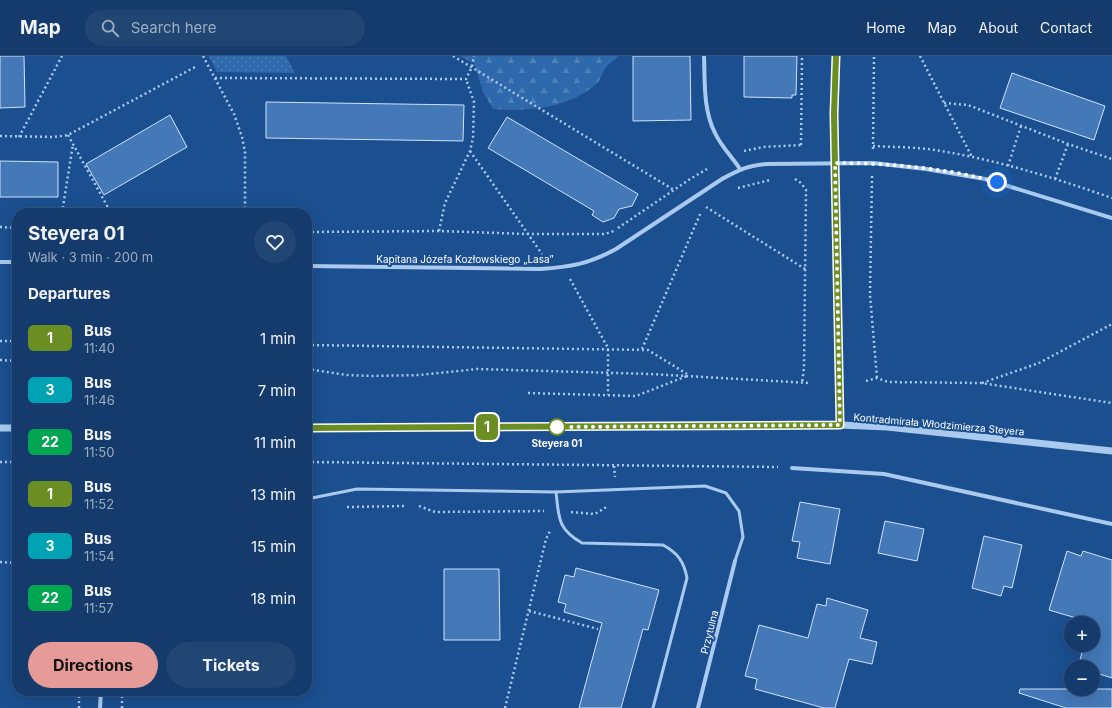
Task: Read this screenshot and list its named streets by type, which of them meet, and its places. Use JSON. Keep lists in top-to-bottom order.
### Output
{
  "streets": {
    "street": ["Kapitana Józefa Kozłowskiego „Lasa”", "Kontradmirała Włodzimierza Steyera", "Przytulna"]
  },
  "places": ["Steyera 01"],
  "lines": ["bus line 1"],
  "page": {
    "header": "Map",
    "search": "Search here",
    "nav": [
      "Home",
      "Map",
      "About",
      "Contact"
    ],
    "on_map": "1",
    "heading": [
      ["Steyera 01", "Walk · 3 min · 200 m"],
      "Departures"
    ],
    "list": [
      {
        "mark": "1",
        "name": "Bus",
        "note": "11:40",
        "value": "1 min"
      },
      {
        "mark": "3",
        "name": "Bus",
        "note": "11:46",
        "value": "7 min"
      },
      {
        "mark": "22",
        "name": "Bus",
        "note": "11:50",
        "value": "11 min"
      },
      {
        "mark": "1",
        "name": "Bus",
        "note": "11:52",
        "value": "13 min"
      },
      {
        "mark": "3",
        "name": "Bus",
        "note": "11:54",
        "value": "15 min"
      },
      {
        "mark": "22",
        "name": "Bus",
        "note": "11:57",
        "value": "18 min"
      }
    ],
    "map_buttons": ["+", "−"],
    "buttons": ["Directions", "Tickets"]
  }
}
